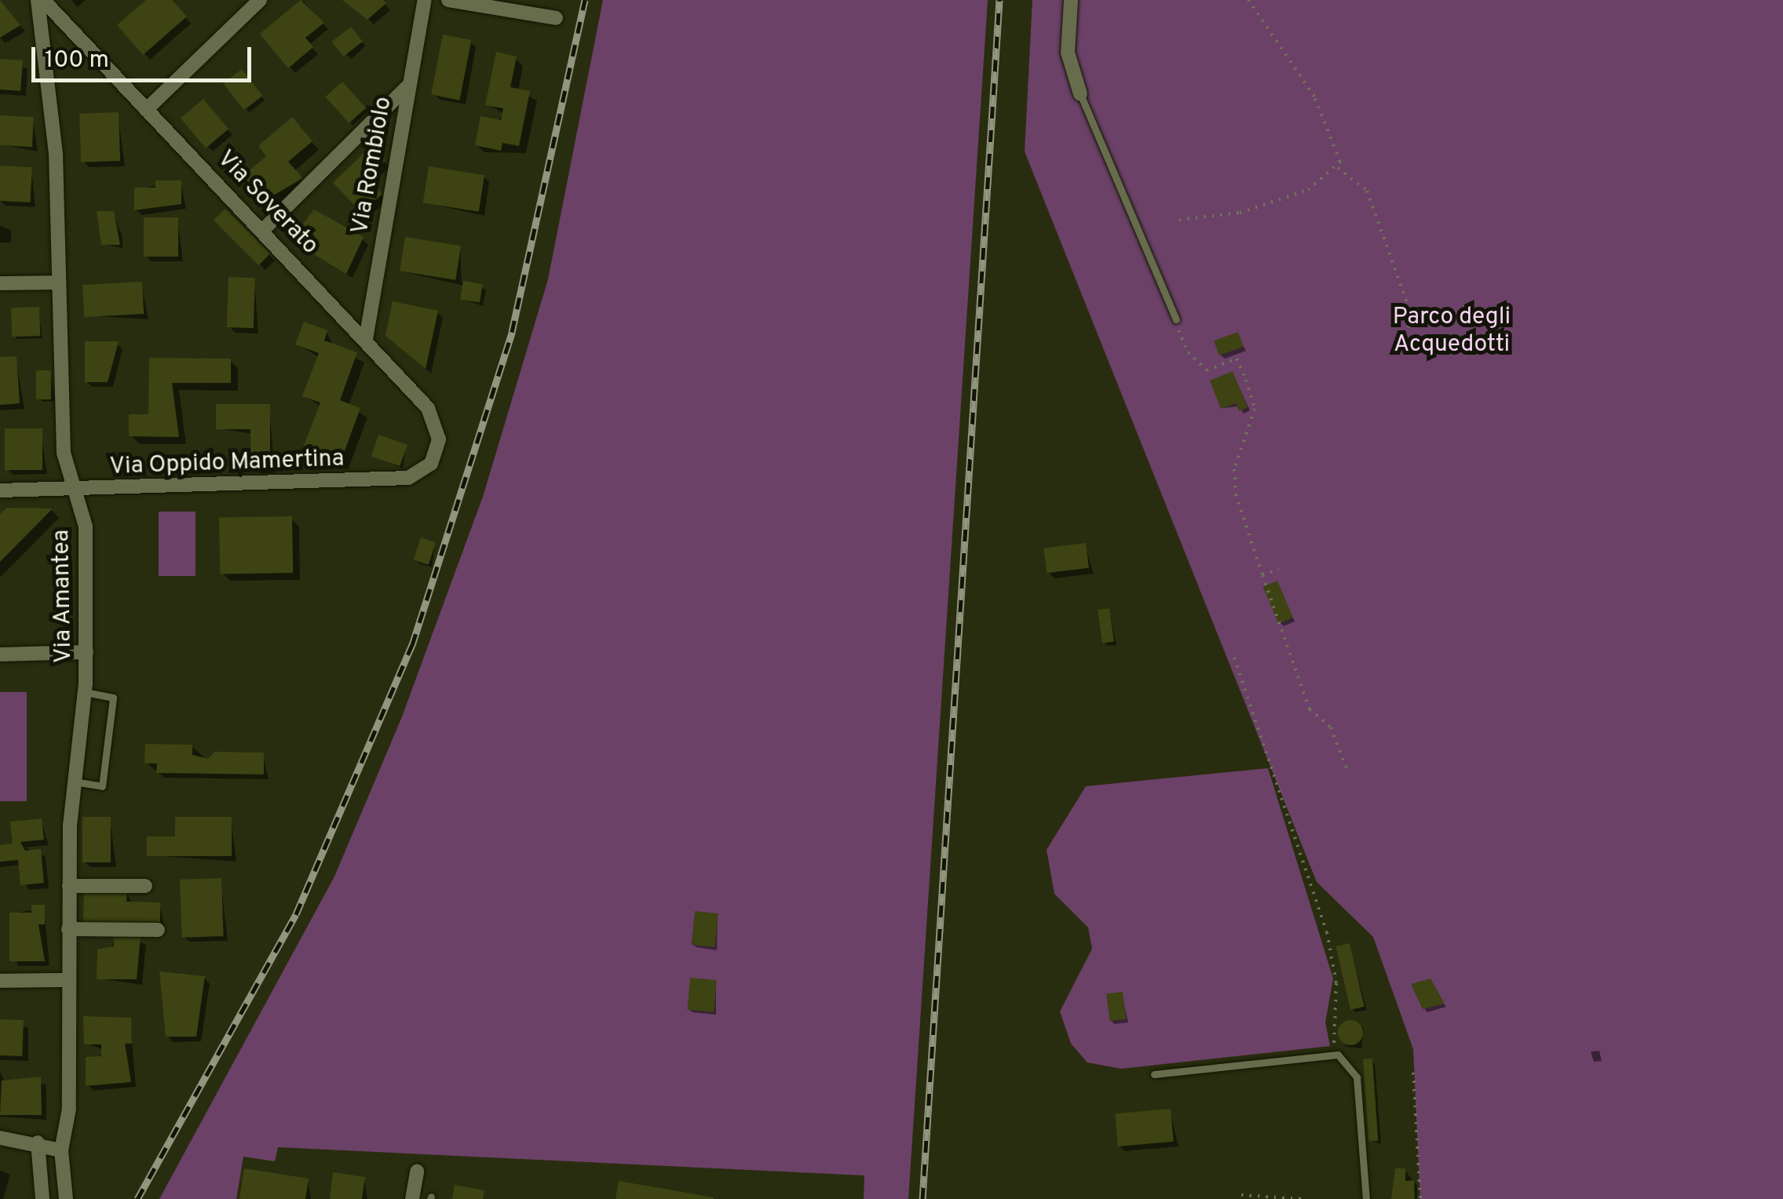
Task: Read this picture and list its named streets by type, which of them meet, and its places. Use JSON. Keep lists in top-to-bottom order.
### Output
{
  "streets": {
    "street": [
      "Via Rombiolo",
      "Via Soverato",
      "Via Oppido Mamertina",
      "Via Amantea"
    ]
  },
  "crossings": [
    ["Via Rombiolo", "Via Soverato"],
    ["Via Soverato", "Via Oppido Mamertina"],
    ["Via Soverato", "Via Amantea"],
    ["Via Oppido Mamertina", "Via Amantea"]
  ],
  "parks": ["Parco degli Acquedotti"],
  "scale_bar": "100 m"
}
